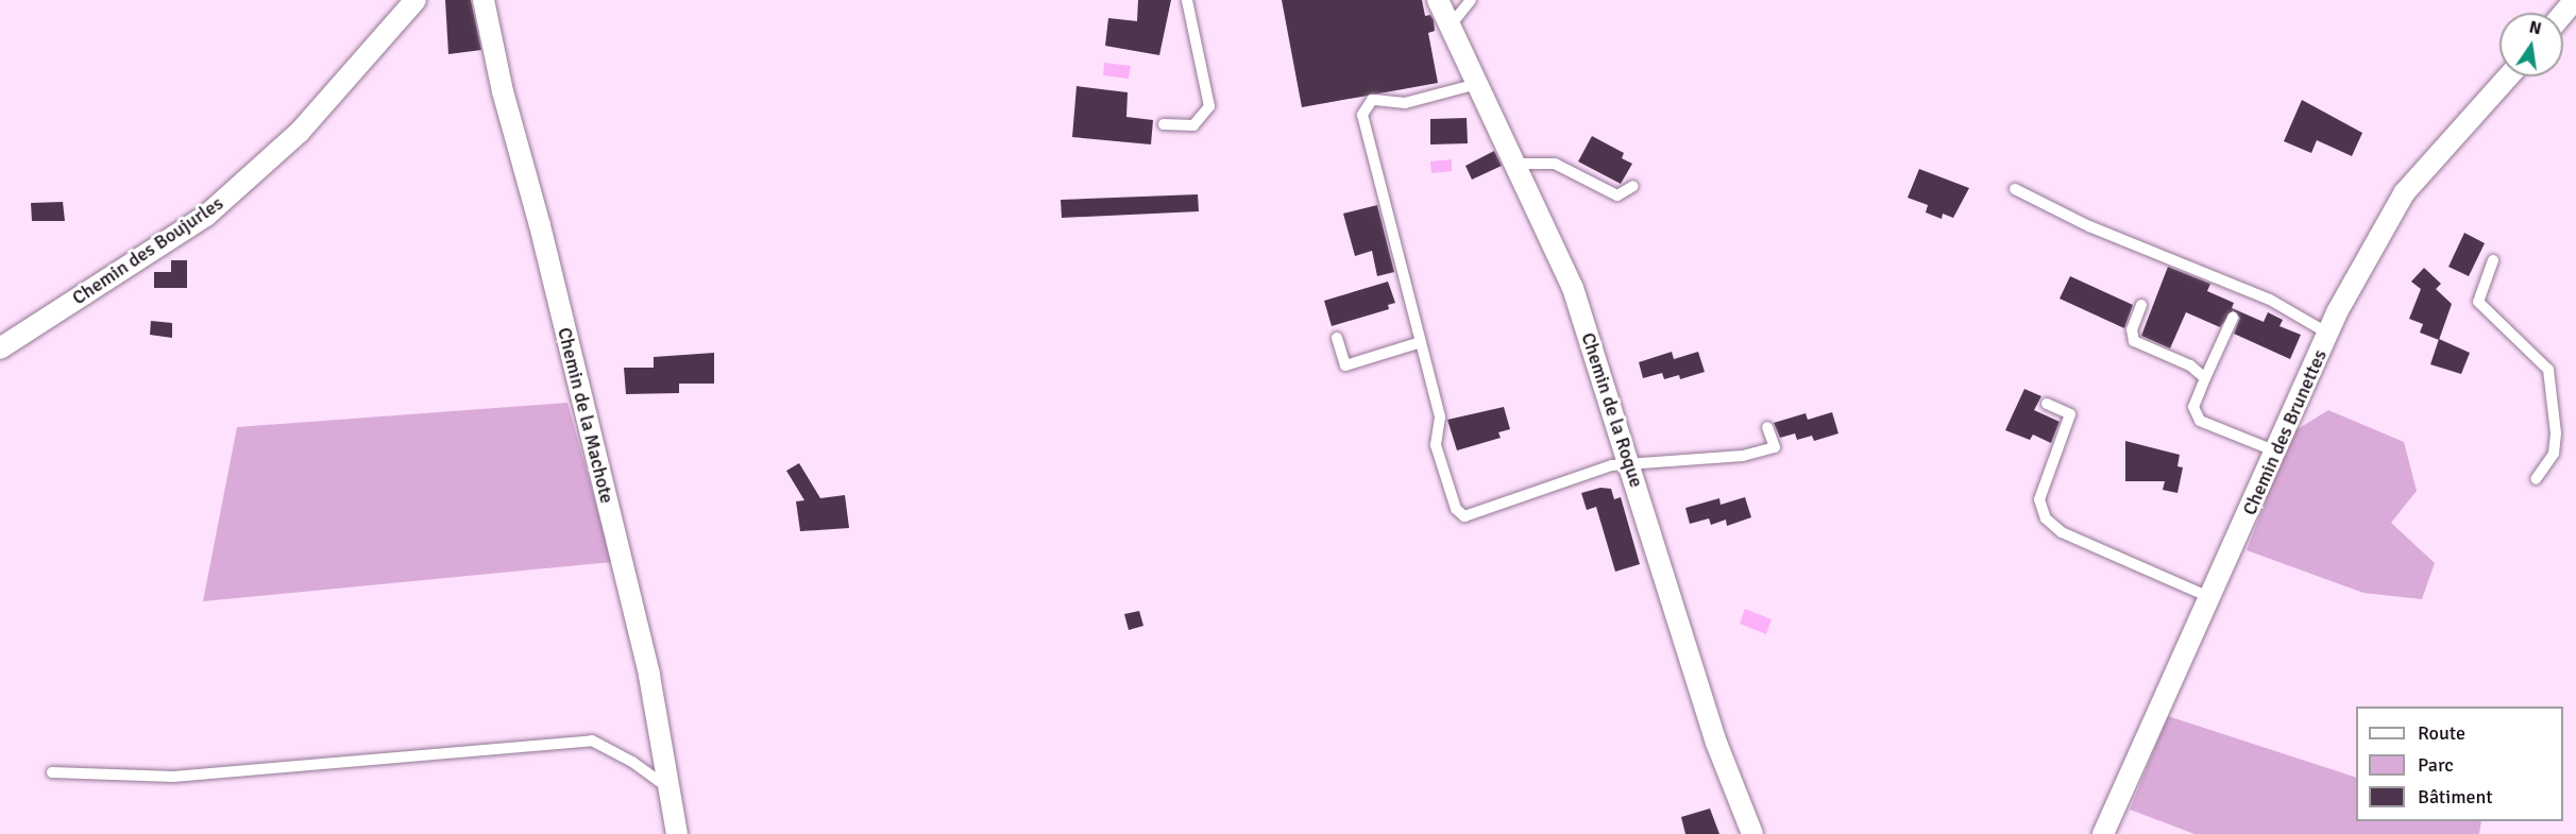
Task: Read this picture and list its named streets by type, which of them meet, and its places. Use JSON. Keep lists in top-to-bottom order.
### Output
{
  "streets": {
    "street": [
      "Chemin des Boujurles",
      "Chemin de la Roque",
      "Chemin de la Machote",
      "Chemin des Brunettes"
    ]
  },
  "legend": ["Route", "Parc", "Bâtiment"],
  "north": "top"
}
